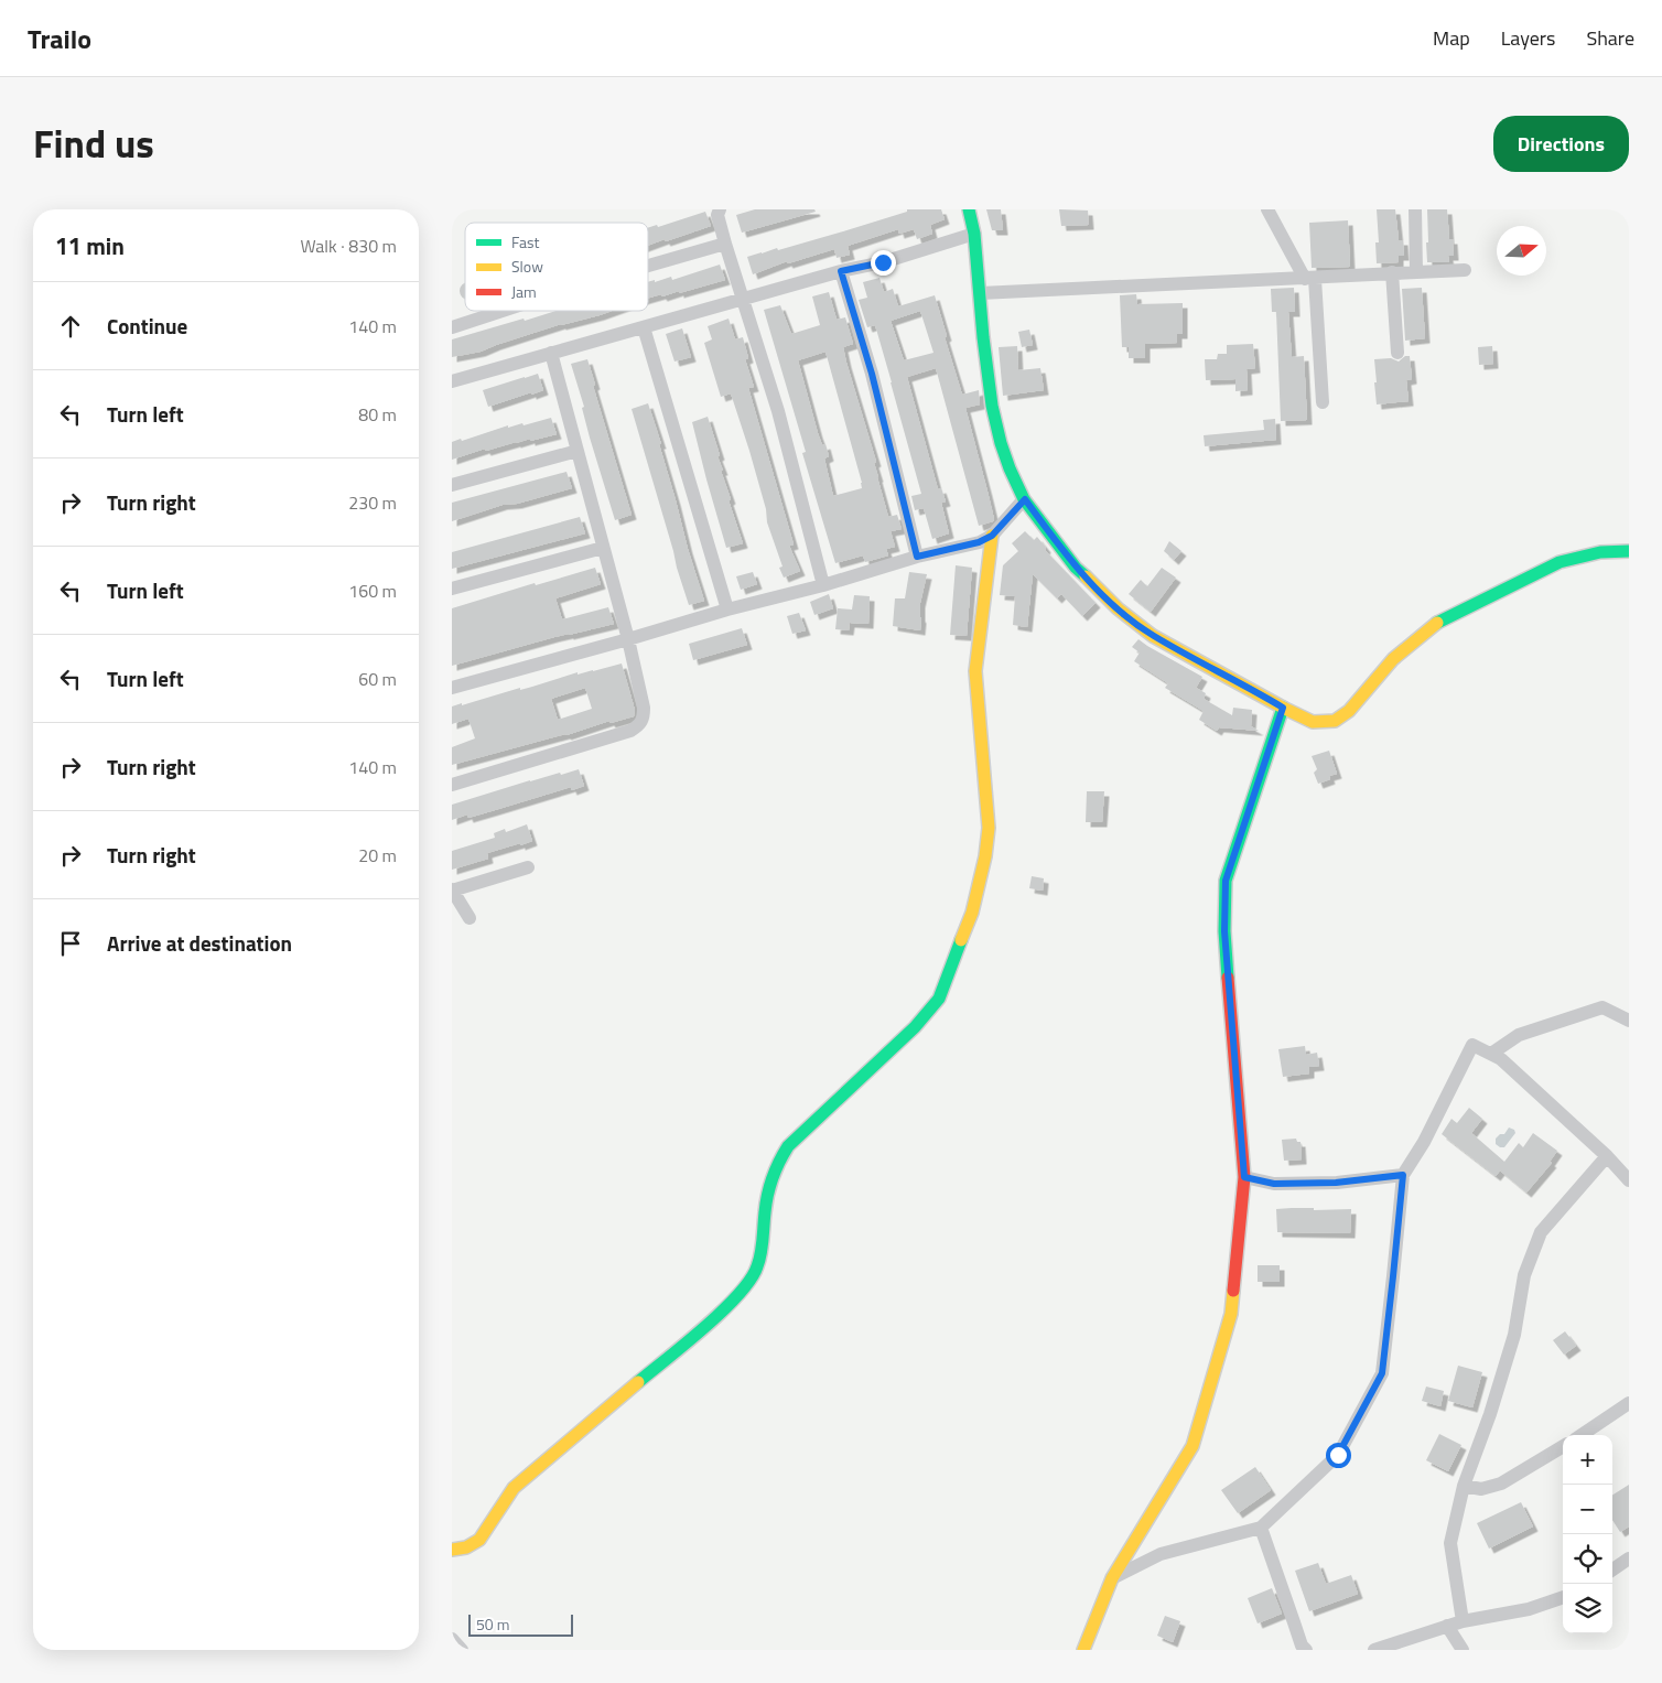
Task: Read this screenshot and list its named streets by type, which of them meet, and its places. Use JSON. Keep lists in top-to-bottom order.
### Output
{
  "legend": ["Fast", "Slow", "Jam"],
  "scale_bar": "50 m",
  "north": "right",
  "page": {
    "header": "Trailo",
    "nav": ["Map", "Layers", "Share"],
    "title": "Find us",
    "buttons": "Directions",
    "heading": ["11 min", "Walk · 830 m"],
    "list": [
      ["Continue", "140 m"],
      ["Turn left", "80 m"],
      ["Turn right", "230 m"],
      ["Turn left", "160 m"],
      ["Turn left", "60 m"],
      ["Turn right", "140 m"],
      ["Turn right", "20 m"],
      "Arrive at destination"
    ],
    "map_buttons": ["+", "−"],
    "scale": "50 m"
  }
}
